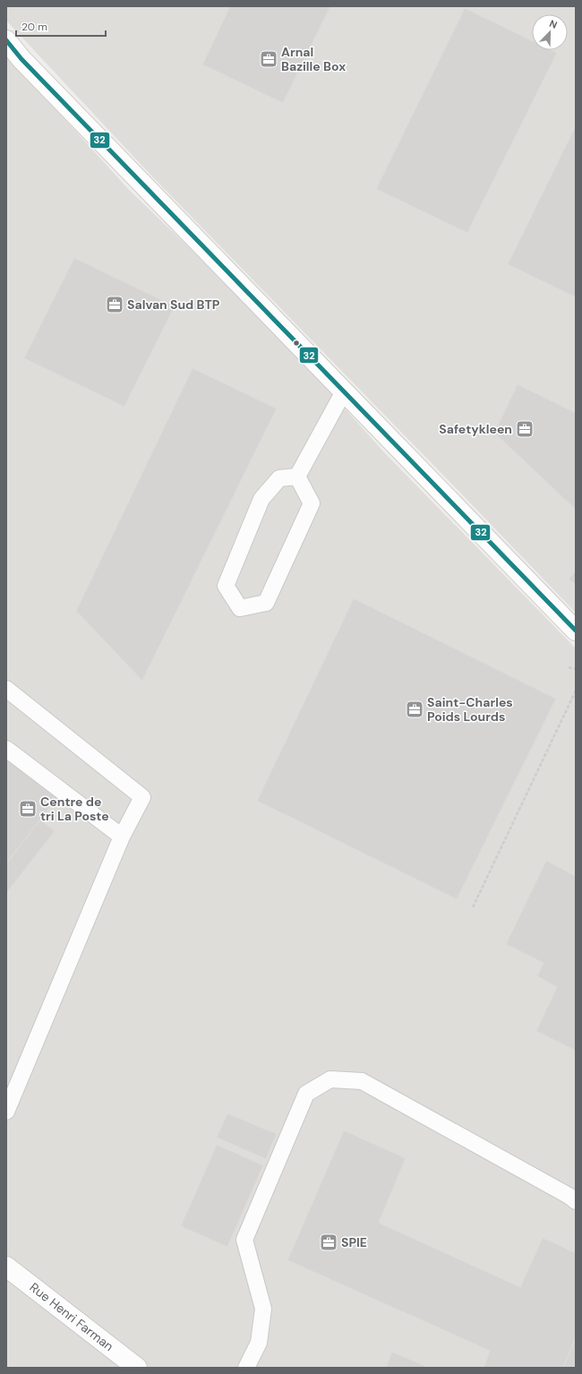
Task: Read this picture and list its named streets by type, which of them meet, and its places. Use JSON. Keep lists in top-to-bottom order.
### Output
{
  "streets": {
    "street": ["Rue Henri Farman"]
  },
  "places": {
    "office": [
      "Arnal Bazille Box",
      "Salvan Sud BTP",
      "Safetykleen",
      "Saint-Charles Poids Lourds",
      "Centre de tri La Poste",
      "SPIE"
    ]
  },
  "lines": ["transit line 32"],
  "scale_bar": "20 m",
  "north": "top right"
}
